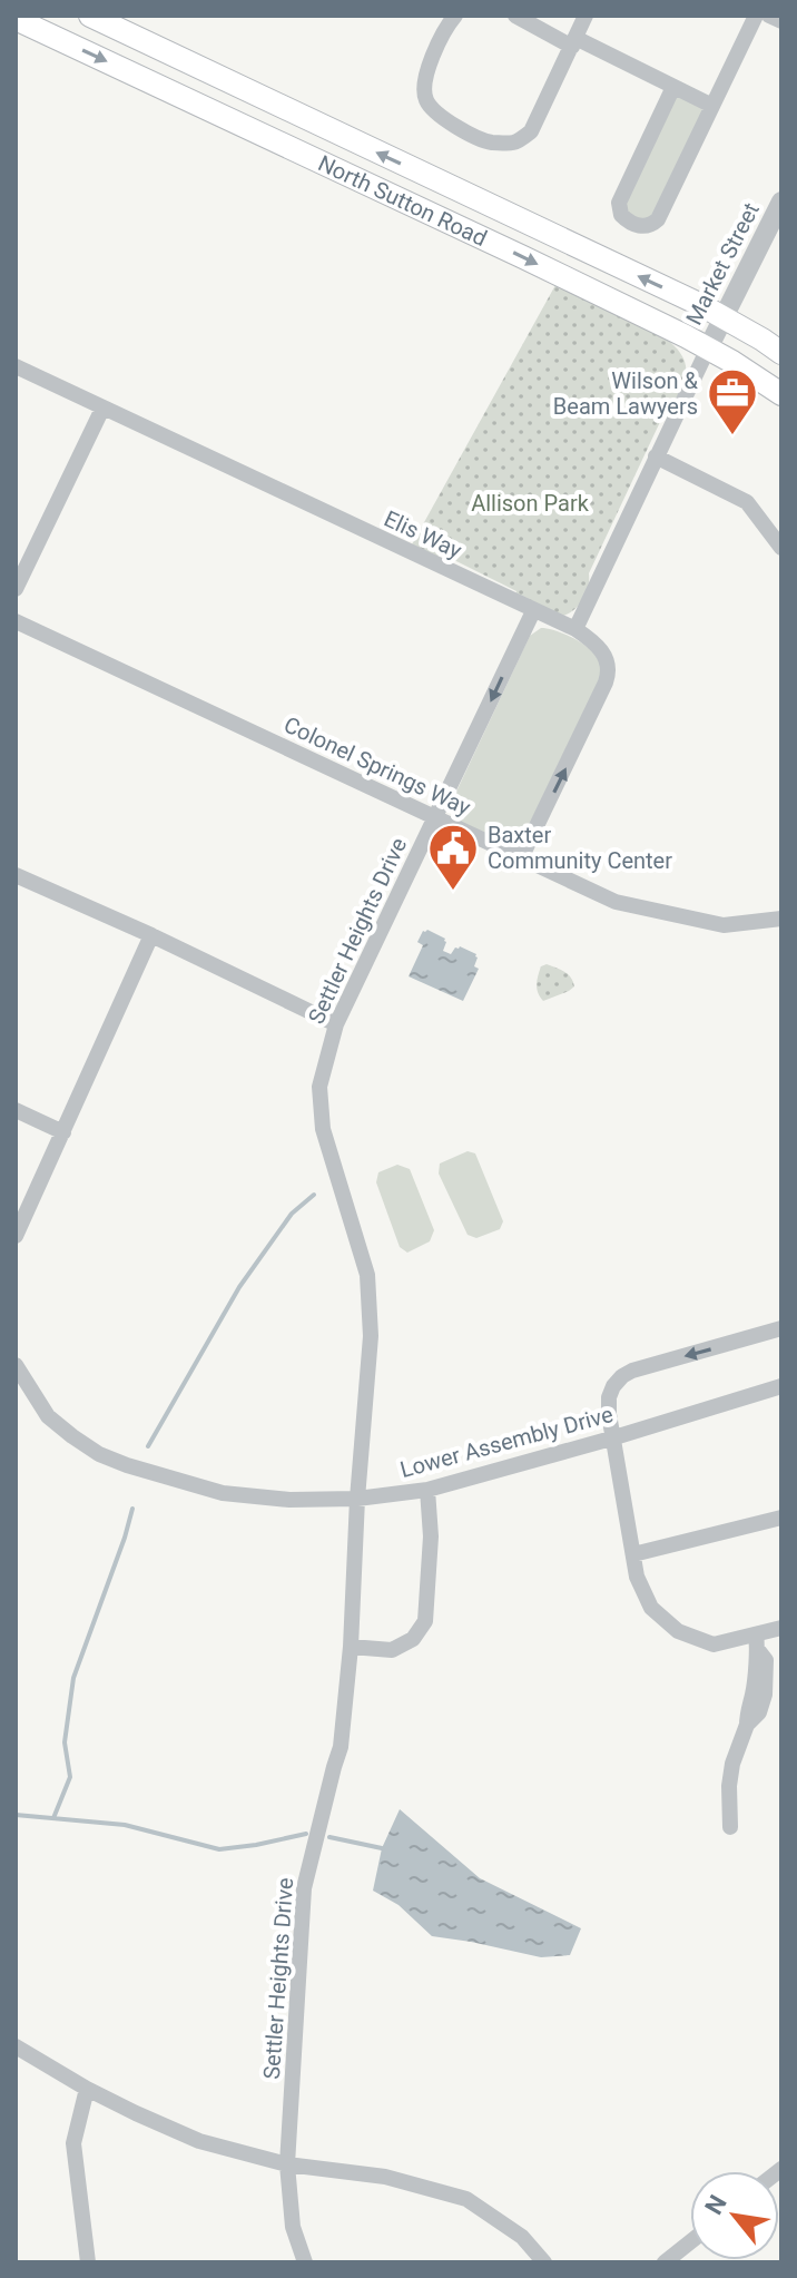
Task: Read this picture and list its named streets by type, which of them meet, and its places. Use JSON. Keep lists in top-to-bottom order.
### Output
{
  "streets": {
    "main road": ["North Sutton Road"],
    "street": [
      "Market Street",
      "Elis Way",
      "Colonel Springs Way",
      "Settler Heights Drive",
      "Lower Assembly Drive"
    ]
  },
  "crossings": [
    ["North Sutton Road", "Market Street"],
    ["Elis Way", "Colonel Springs Way"],
    ["Elis Way", "Settler Heights Drive"],
    ["Colonel Springs Way", "Settler Heights Drive"],
    ["Settler Heights Drive", "Lower Assembly Drive"]
  ],
  "parks": ["Allison Park"],
  "places": {
    "office": ["Wilson & Beam Lawyers"],
    "public building": ["Baxter Community Center"]
  },
  "north": "top left"
}
